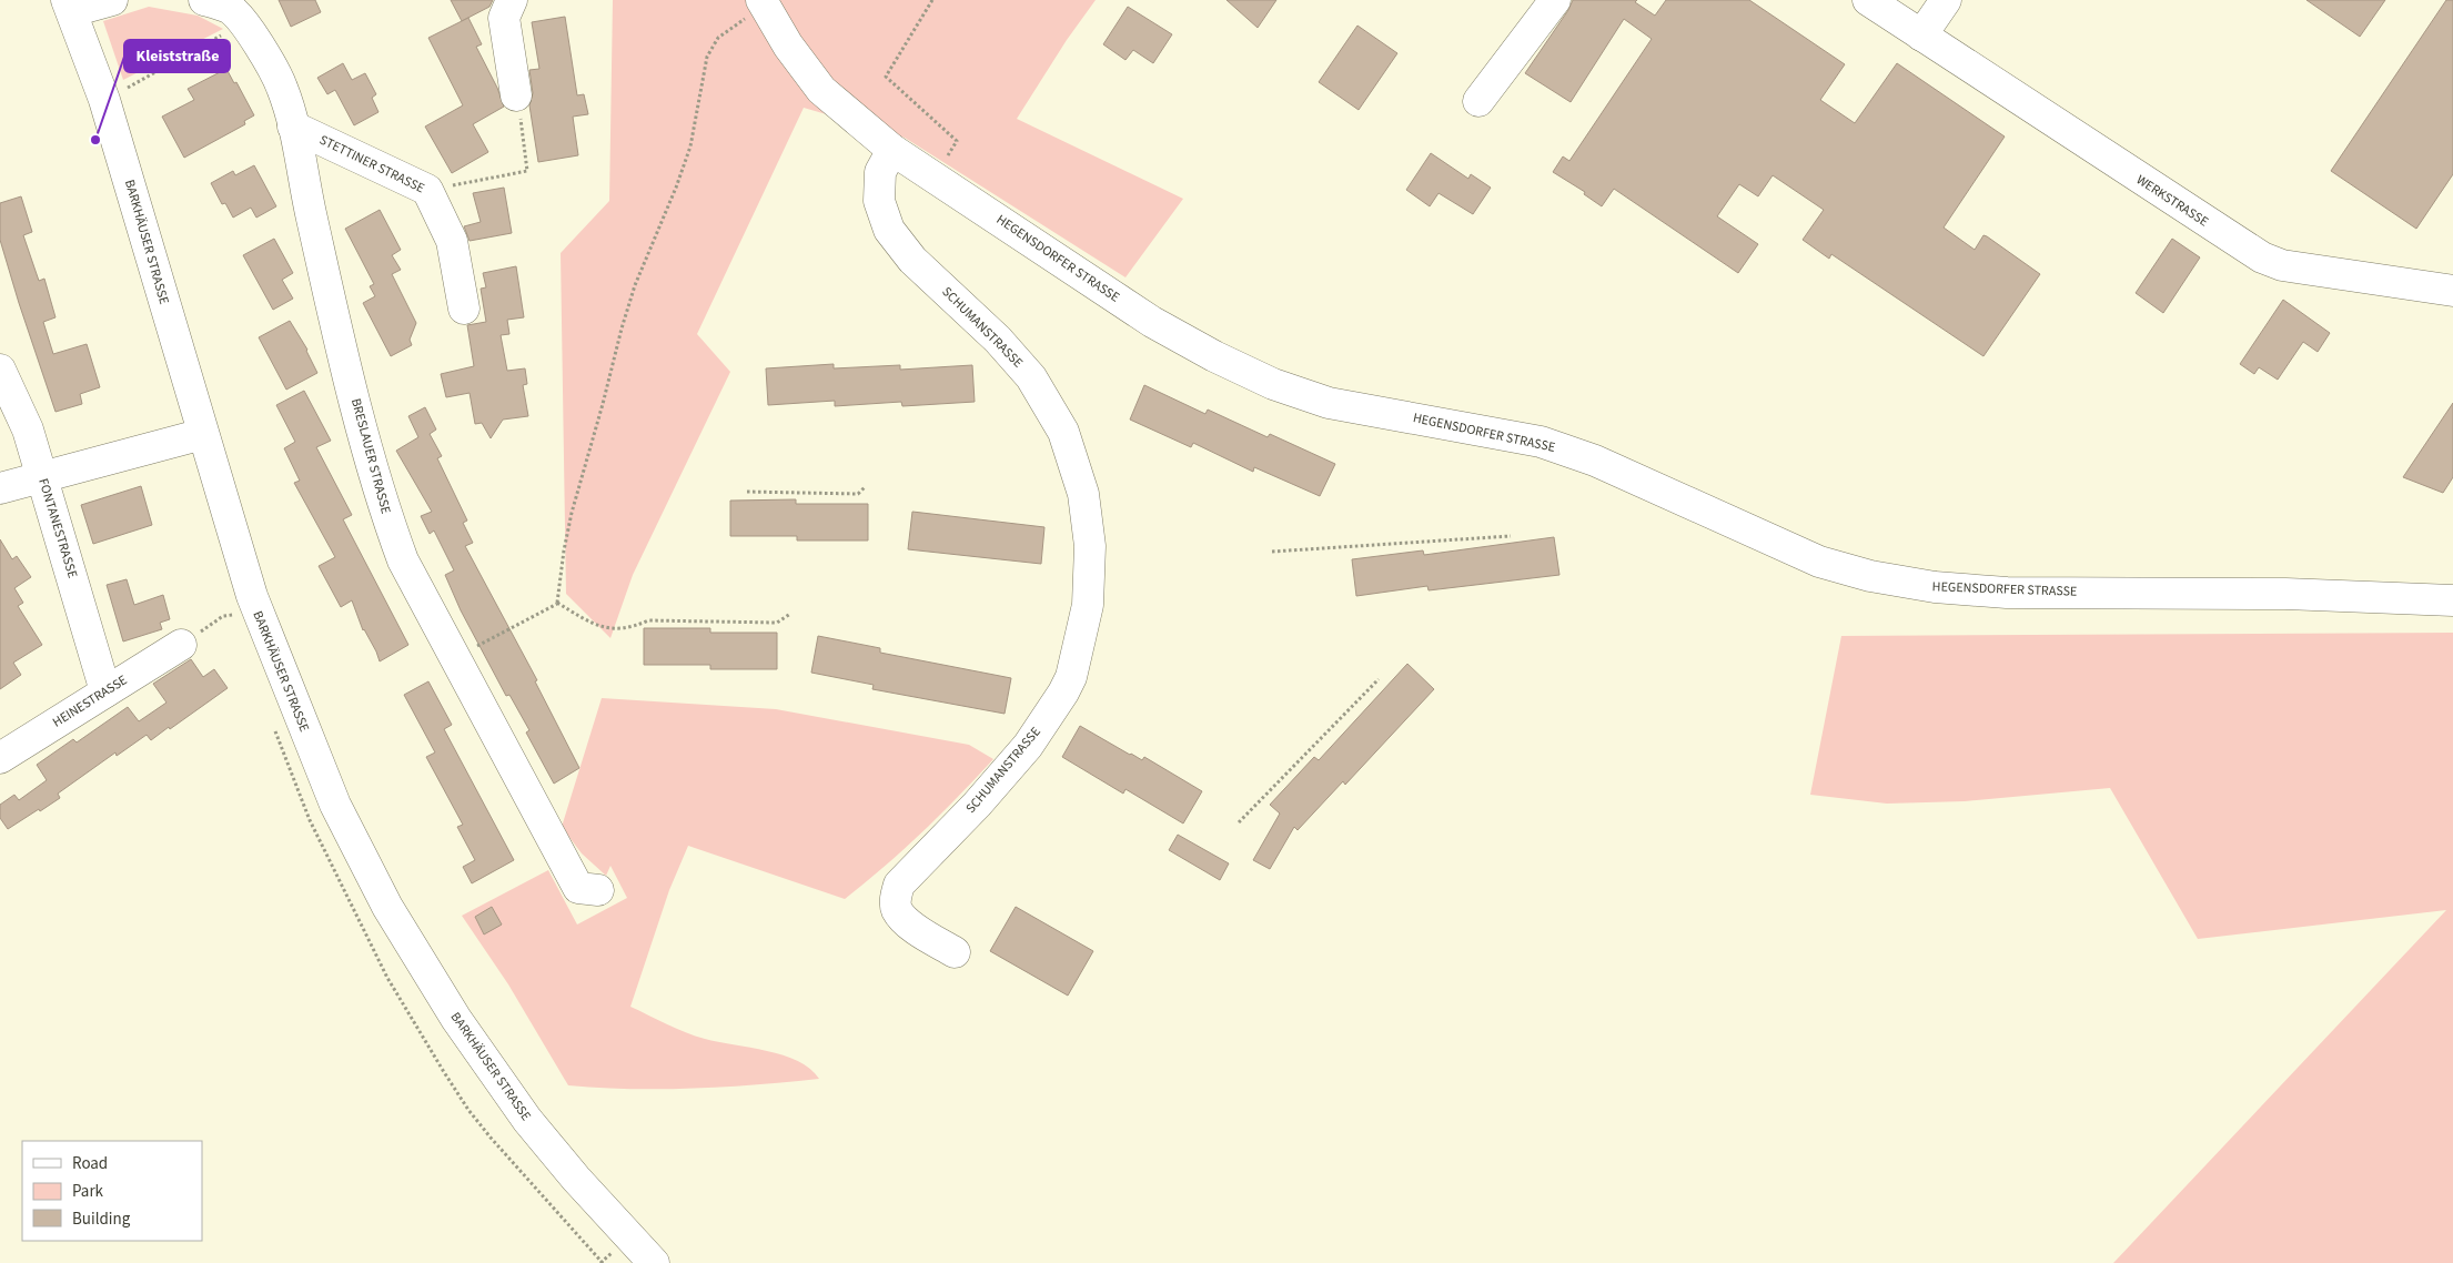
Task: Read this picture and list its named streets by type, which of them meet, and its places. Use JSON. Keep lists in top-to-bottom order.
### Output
{
  "streets": {
    "street": [
      "STETTINER STRASSE",
      "WERKSTRASSE",
      "BARKHÄUSER STRASSE",
      "HEGENSDORFER STRASSE",
      "SCHUMANSTRASSE",
      "BRESLAUER STRASSE",
      "FONTANESTRASSE",
      "HEINESTRASSE"
    ]
  },
  "crossings": [
    ["STETTINER STRASSE", "BRESLAUER STRASSE"],
    ["HEGENSDORFER STRASSE", "SCHUMANSTRASSE"],
    ["FONTANESTRASSE", "HEINESTRASSE"]
  ],
  "places": ["Kleiststraße"],
  "legend": ["Road", "Park", "Building"]
}
